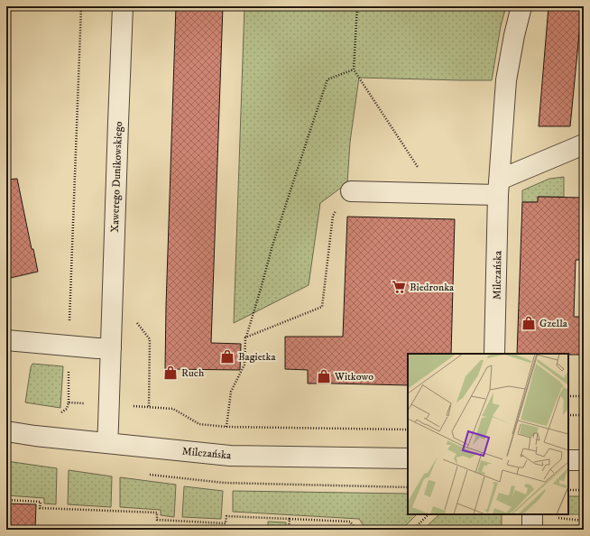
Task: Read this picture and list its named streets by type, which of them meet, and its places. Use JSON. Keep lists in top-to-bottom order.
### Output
{
  "streets": {
    "street": ["Xawerego Dunikowskiego", "Milczańska"]
  },
  "crossings": [
    ["Xawerego Dunikowskiego", "Milczańska"]
  ],
  "places": {
    "supermarket": ["Biedronka"],
    "shop": [
      "Gzella",
      "Bagietka",
      "Ruch",
      "Witkowo"
    ]
  }
}
